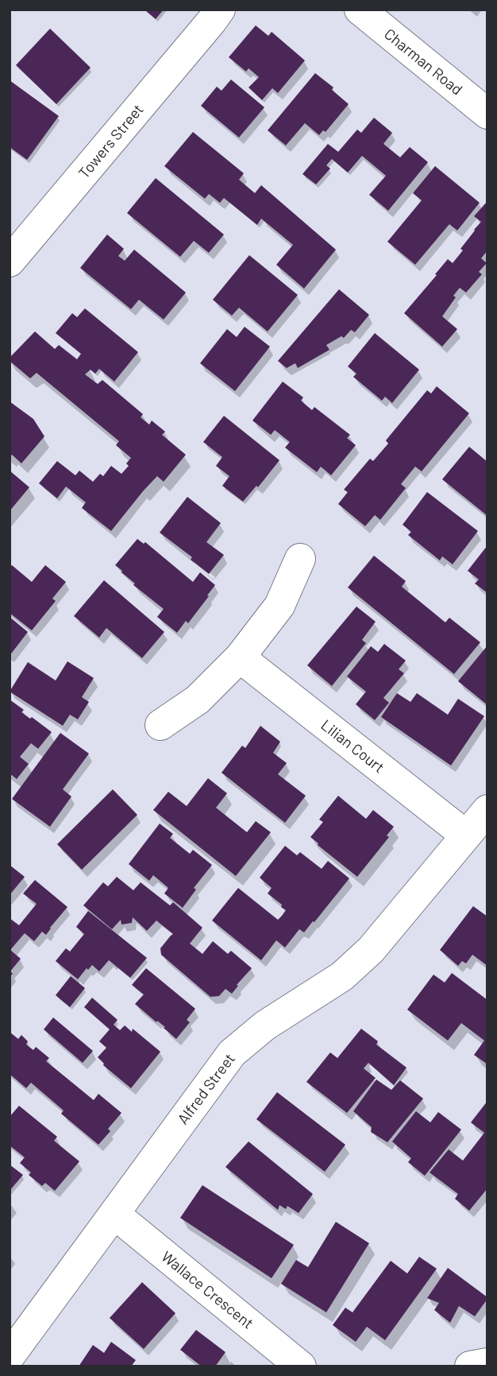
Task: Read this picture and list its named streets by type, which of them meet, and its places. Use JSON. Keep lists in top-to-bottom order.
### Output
{
  "streets": {
    "street": [
      "Charman Road",
      "Towers Street",
      "Lilian Court",
      "Alfred Street",
      "Wallace Crescent"
    ]
  },
  "crossings": [
    ["Lilian Court", "Alfred Street"],
    ["Alfred Street", "Wallace Crescent"]
  ]
}
